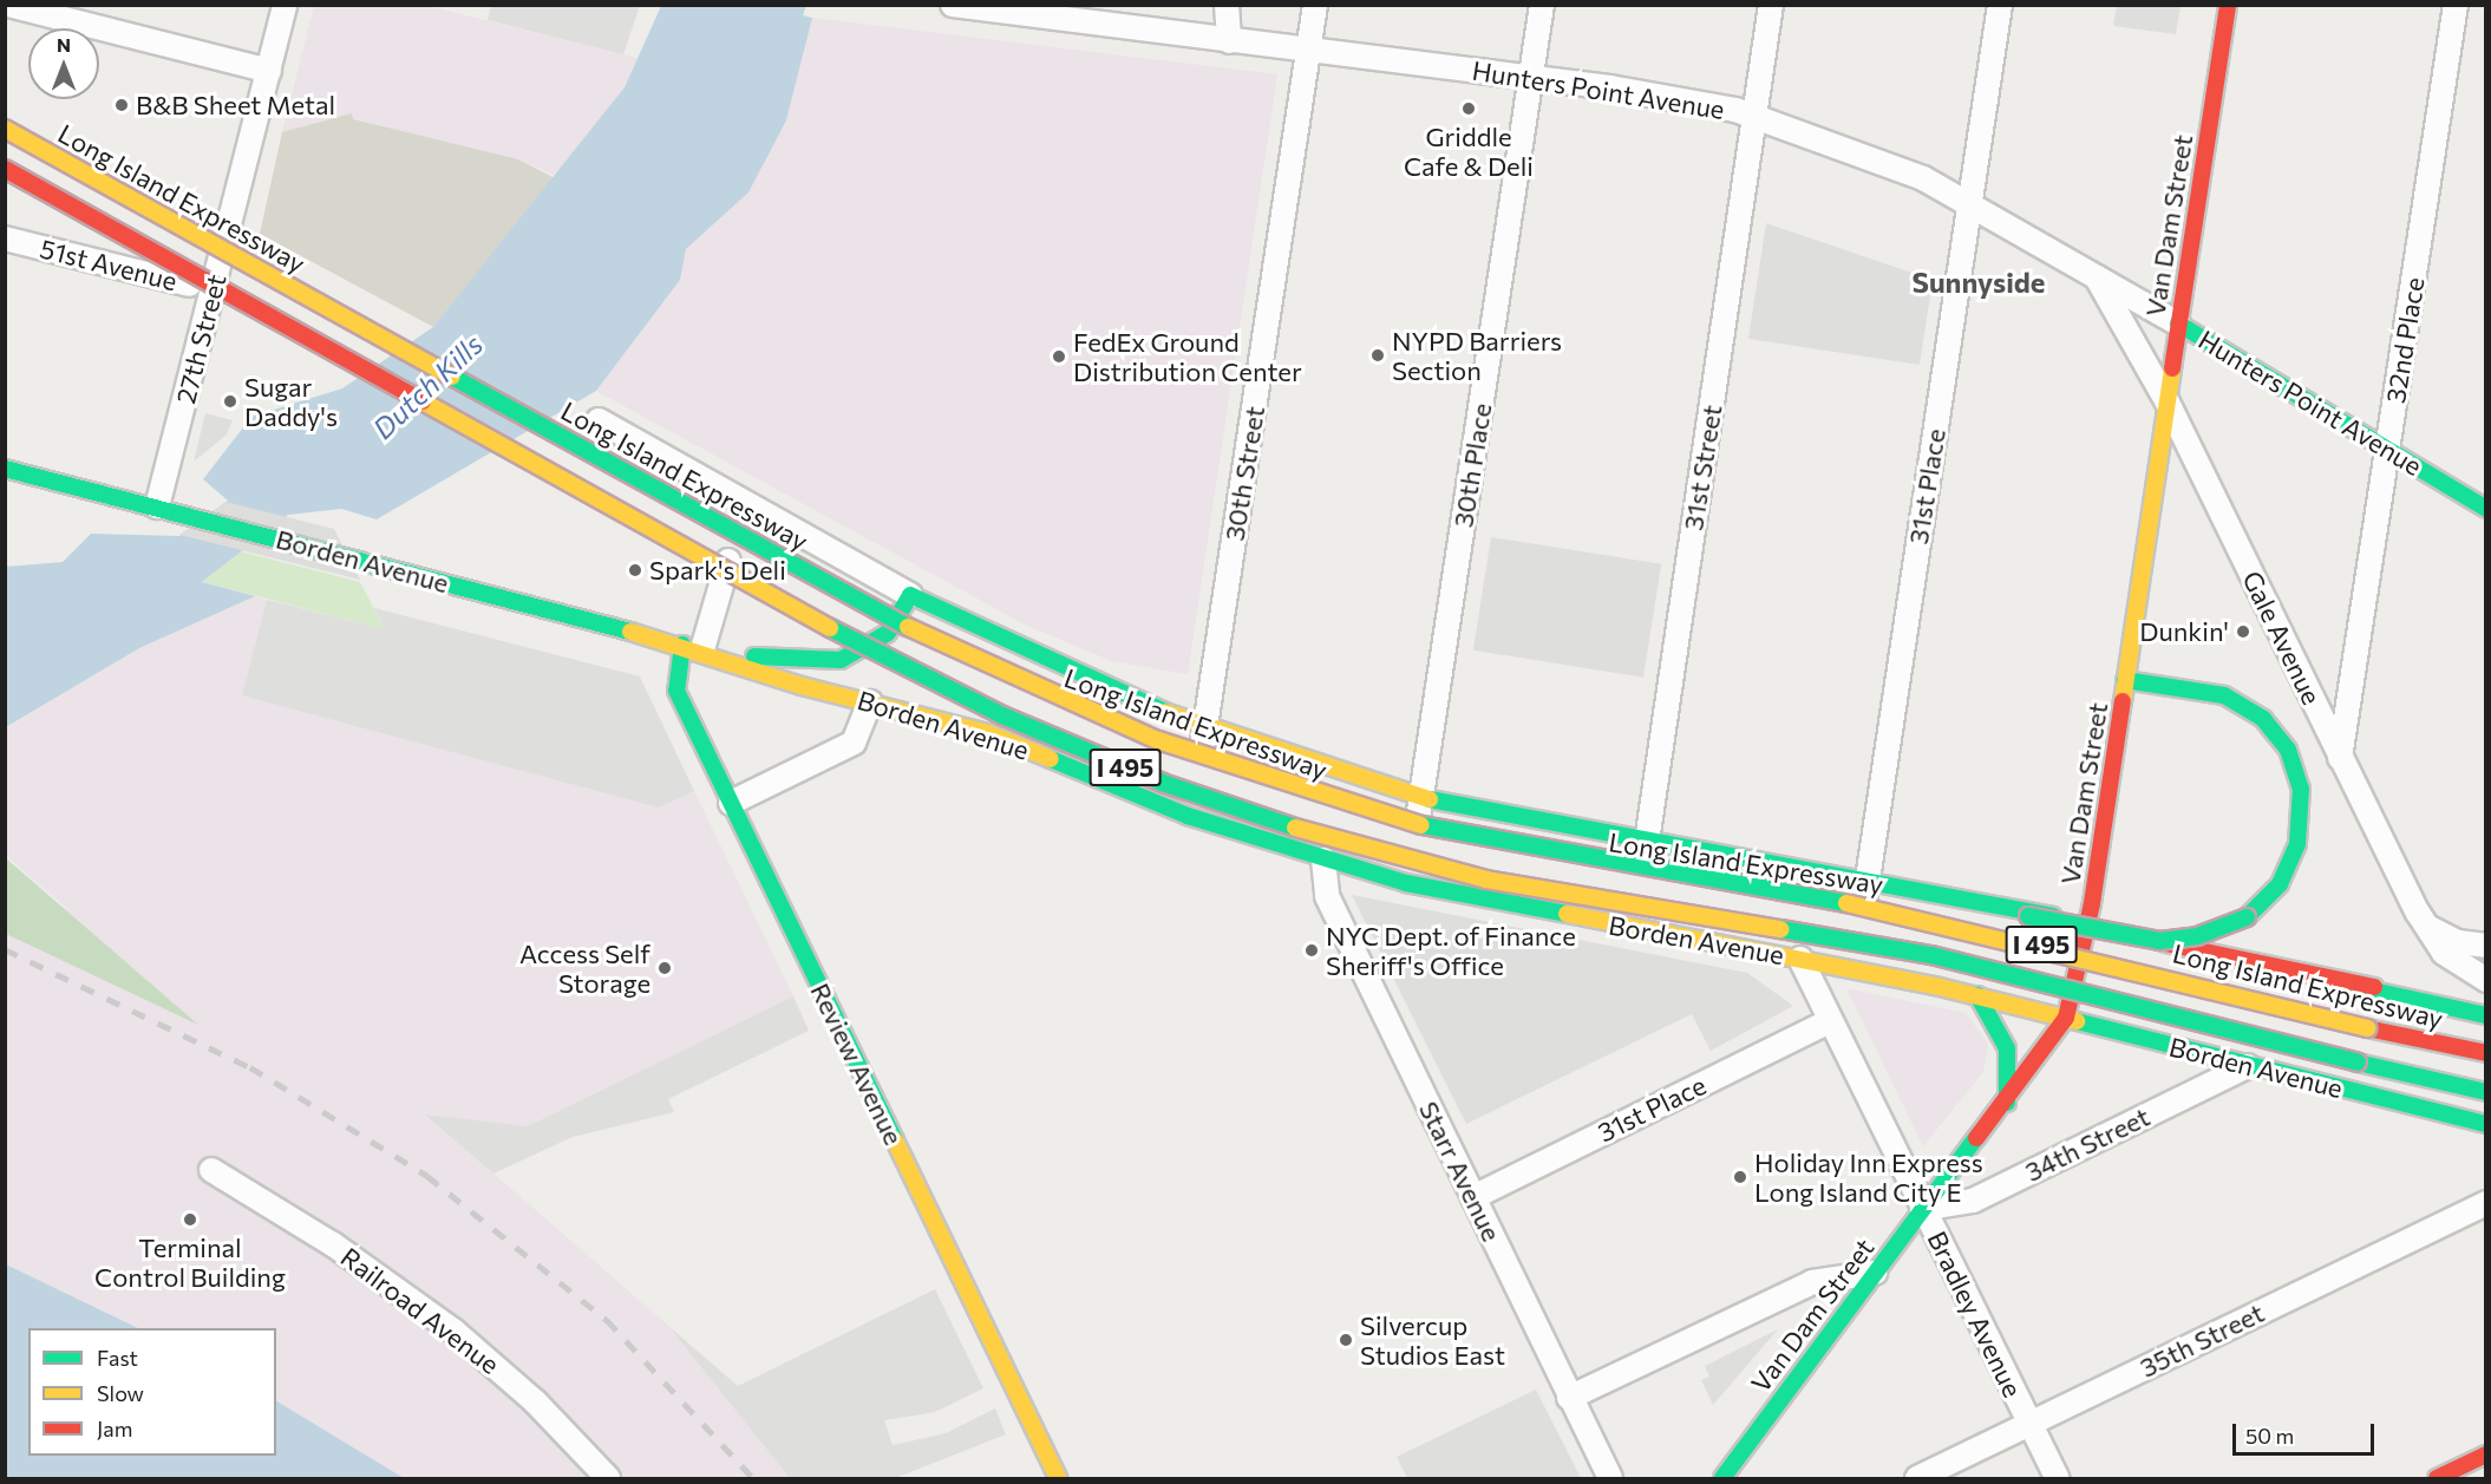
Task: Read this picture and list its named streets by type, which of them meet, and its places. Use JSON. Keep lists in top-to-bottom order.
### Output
{
  "streets": {
    "main road": [
      "Hunters Point Avenue",
      "Long Island Expressway",
      "Van Dam Street",
      "Borden Avenue",
      "I 495",
      "Review Avenue"
    ],
    "street": [
      "51st Avenue",
      "27th Street",
      "32nd Place",
      "30th Place",
      "31st Street",
      "30th Street",
      "31st Place",
      "Gale Avenue",
      "34th Street",
      "Starr Avenue",
      "Railroad Avenue",
      "Bradley Avenue",
      "35th Street"
    ]
  },
  "crossings": [
    ["Hunters Point Avenue", "Van Dam Street"],
    ["Hunters Point Avenue", "32nd Place"],
    ["Hunters Point Avenue", "30th Place"],
    ["Hunters Point Avenue", "31st Street"],
    ["Hunters Point Avenue", "30th Street"],
    ["Hunters Point Avenue", "31st Place"],
    ["Hunters Point Avenue", "Gale Avenue"],
    ["Van Dam Street", "Borden Avenue"],
    ["Van Dam Street", "Gale Avenue"],
    ["Van Dam Street", "34th Street"],
    ["Van Dam Street", "Bradley Avenue"],
    ["51st Avenue", "27th Street"],
    ["27th Street", "Borden Avenue"],
    ["32nd Place", "Gale Avenue"],
    ["30th Place", "Borden Avenue"],
    ["31st Street", "Borden Avenue"],
    ["30th Street", "Borden Avenue"],
    ["31st Place", "Borden Avenue"],
    ["31st Place", "Starr Avenue"],
    ["31st Place", "Bradley Avenue"],
    ["Borden Avenue", "Review Avenue"],
    ["Borden Avenue", "34th Street"],
    ["Borden Avenue", "Starr Avenue"],
    ["Borden Avenue", "Bradley Avenue"],
    ["34th Street", "Bradley Avenue"],
    ["Bradley Avenue", "35th Street"]
  ],
  "districts": ["Sunnyside"],
  "water": ["Dutch Kills"],
  "places": [
    "B&B Sheet Metal",
    "Griddle Cafe & Deli",
    "NYPD Barriers Section",
    "FedEx Ground Distribution Center",
    "Sugar Daddy's",
    "Spark's Deli",
    "Dunkin'",
    "NYC Dept. of Finance Sheriff's Office",
    "Access Self Storage",
    "Holiday Inn Express Long Island City E",
    "Terminal Control Building",
    "Silvercup Studios East"
  ],
  "legend": ["Fast", "Slow", "Jam"],
  "scale_bar": "50 m",
  "north": "top"
}
